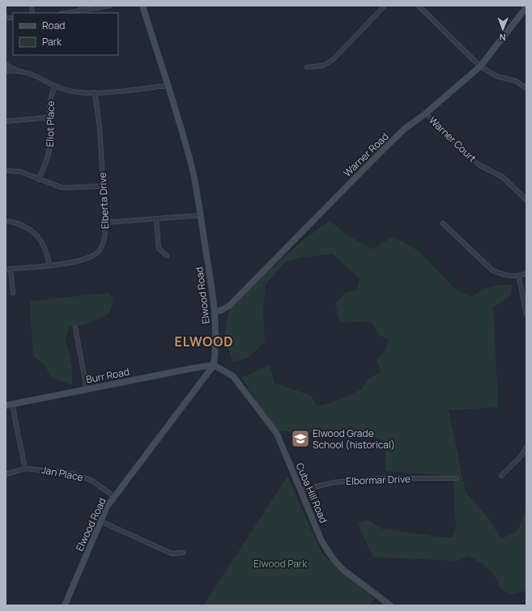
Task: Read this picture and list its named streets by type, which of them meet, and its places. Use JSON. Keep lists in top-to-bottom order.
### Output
{
  "streets": {
    "main road": [
      "Warner Road",
      "Elwood Road",
      "Burr Road",
      "Cuba Hill Road"
    ],
    "street": [
      "Eliot Place",
      "Warner Court",
      "Elberta Drive",
      "Jan Place",
      "Elbormar Drive"
    ]
  },
  "crossings": [
    ["Warner Court", "Warner Road"],
    ["Warner Road", "Elwood Road"],
    ["Elwood Road", "Burr Road"],
    ["Elwood Road", "Jan Place"],
    ["Elwood Road", "Cuba Hill Road"],
    ["Burr Road", "Cuba Hill Road"],
    ["Elbormar Drive", "Cuba Hill Road"]
  ],
  "districts": ["ELWOOD"],
  "parks": ["Elwood Park"],
  "places": {
    "school or university": ["Elwood Grade School (historical)"]
  },
  "legend": ["Road", "Park"],
  "north": "bottom"
}
